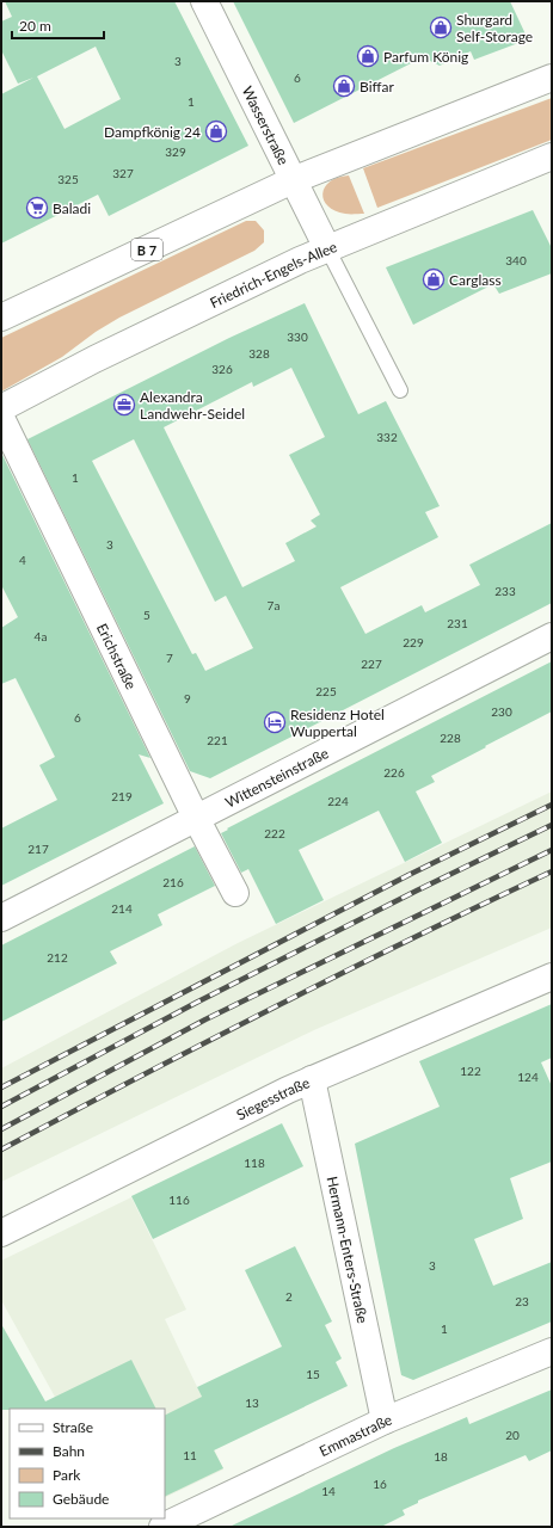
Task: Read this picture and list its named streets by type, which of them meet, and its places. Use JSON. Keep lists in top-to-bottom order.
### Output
{
  "streets": {
    "street": [
      "Wasserstraße",
      "B 7",
      "Friedrich-Engels-Allee",
      "Erichstraße",
      "Wittensteinstraße",
      "Siegesstraße",
      "Hermann-Enters-Straße",
      "Emmastraße"
    ]
  },
  "crossings": [
    ["Wasserstraße", "B 7"],
    ["Wasserstraße", "Friedrich-Engels-Allee"],
    ["Erichstraße", "Wittensteinstraße"],
    ["Siegesstraße", "Hermann-Enters-Straße"],
    ["Hermann-Enters-Straße", "Emmastraße"]
  ],
  "places": {
    "shop": [
      "Shurgard Self-Storage",
      "Parfum König",
      "Biffar",
      "Dampfkönig 24",
      "Carglass"
    ],
    "supermarket": ["Baladi"],
    "office": ["Alexandra Landwehr-Seidel"],
    "hotel": ["Residenz Hotel Wuppertal"]
  },
  "house_numbers": [
    "3",
    "6",
    "1",
    "329",
    "327",
    "325",
    "340",
    "330",
    "328",
    "326",
    "332",
    "1",
    "3",
    "4",
    "233",
    "7a",
    "5",
    "231",
    "4a",
    "229",
    "7",
    "227",
    "225",
    "9",
    "230",
    "6",
    "228",
    "221",
    "226",
    "219",
    "224",
    "222",
    "217",
    "216",
    "214",
    "212",
    "122",
    "124",
    "118",
    "116",
    "3",
    "2",
    "23",
    "1",
    "15",
    "13",
    "20",
    "11",
    "18",
    "16",
    "14"
  ],
  "legend": [
    "Straße",
    "Bahn",
    "Park",
    "Gebäude"
  ],
  "scale_bar": "20 m"
}
